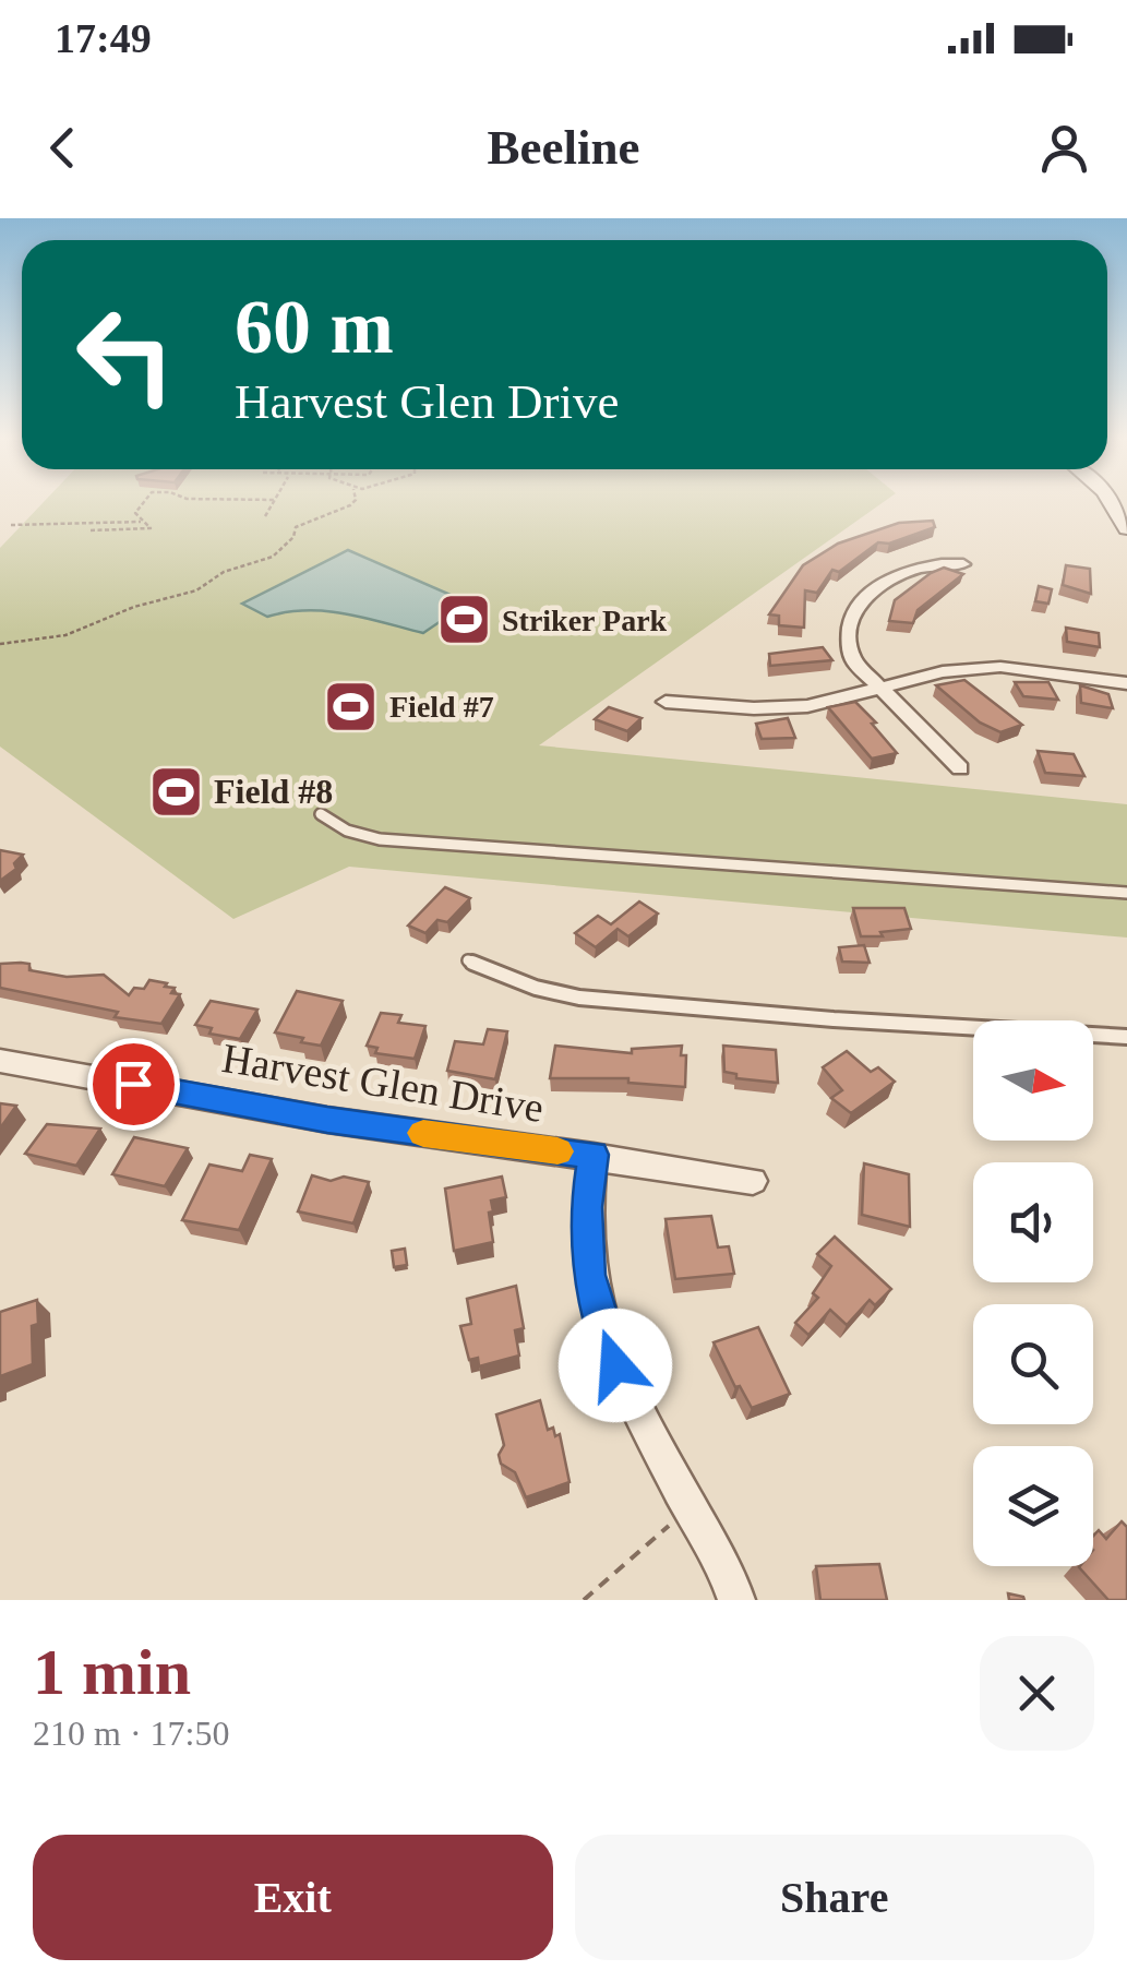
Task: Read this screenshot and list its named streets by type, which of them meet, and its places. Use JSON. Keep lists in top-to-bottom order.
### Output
{
  "streets": {
    "street": ["Harvest Glen Drive"]
  },
  "places": {
    "sports": ["Striker Park", "Field #7", "Field #8"]
  },
  "north": "right",
  "page": {
    "status": "17:49",
    "header": "Beeline",
    "turn": ["60 m", "Harvest Glen Drive"],
    "heading": ["1 min", "210 m · 17:50"],
    "buttons": ["Exit", "Share"]
  }
}
